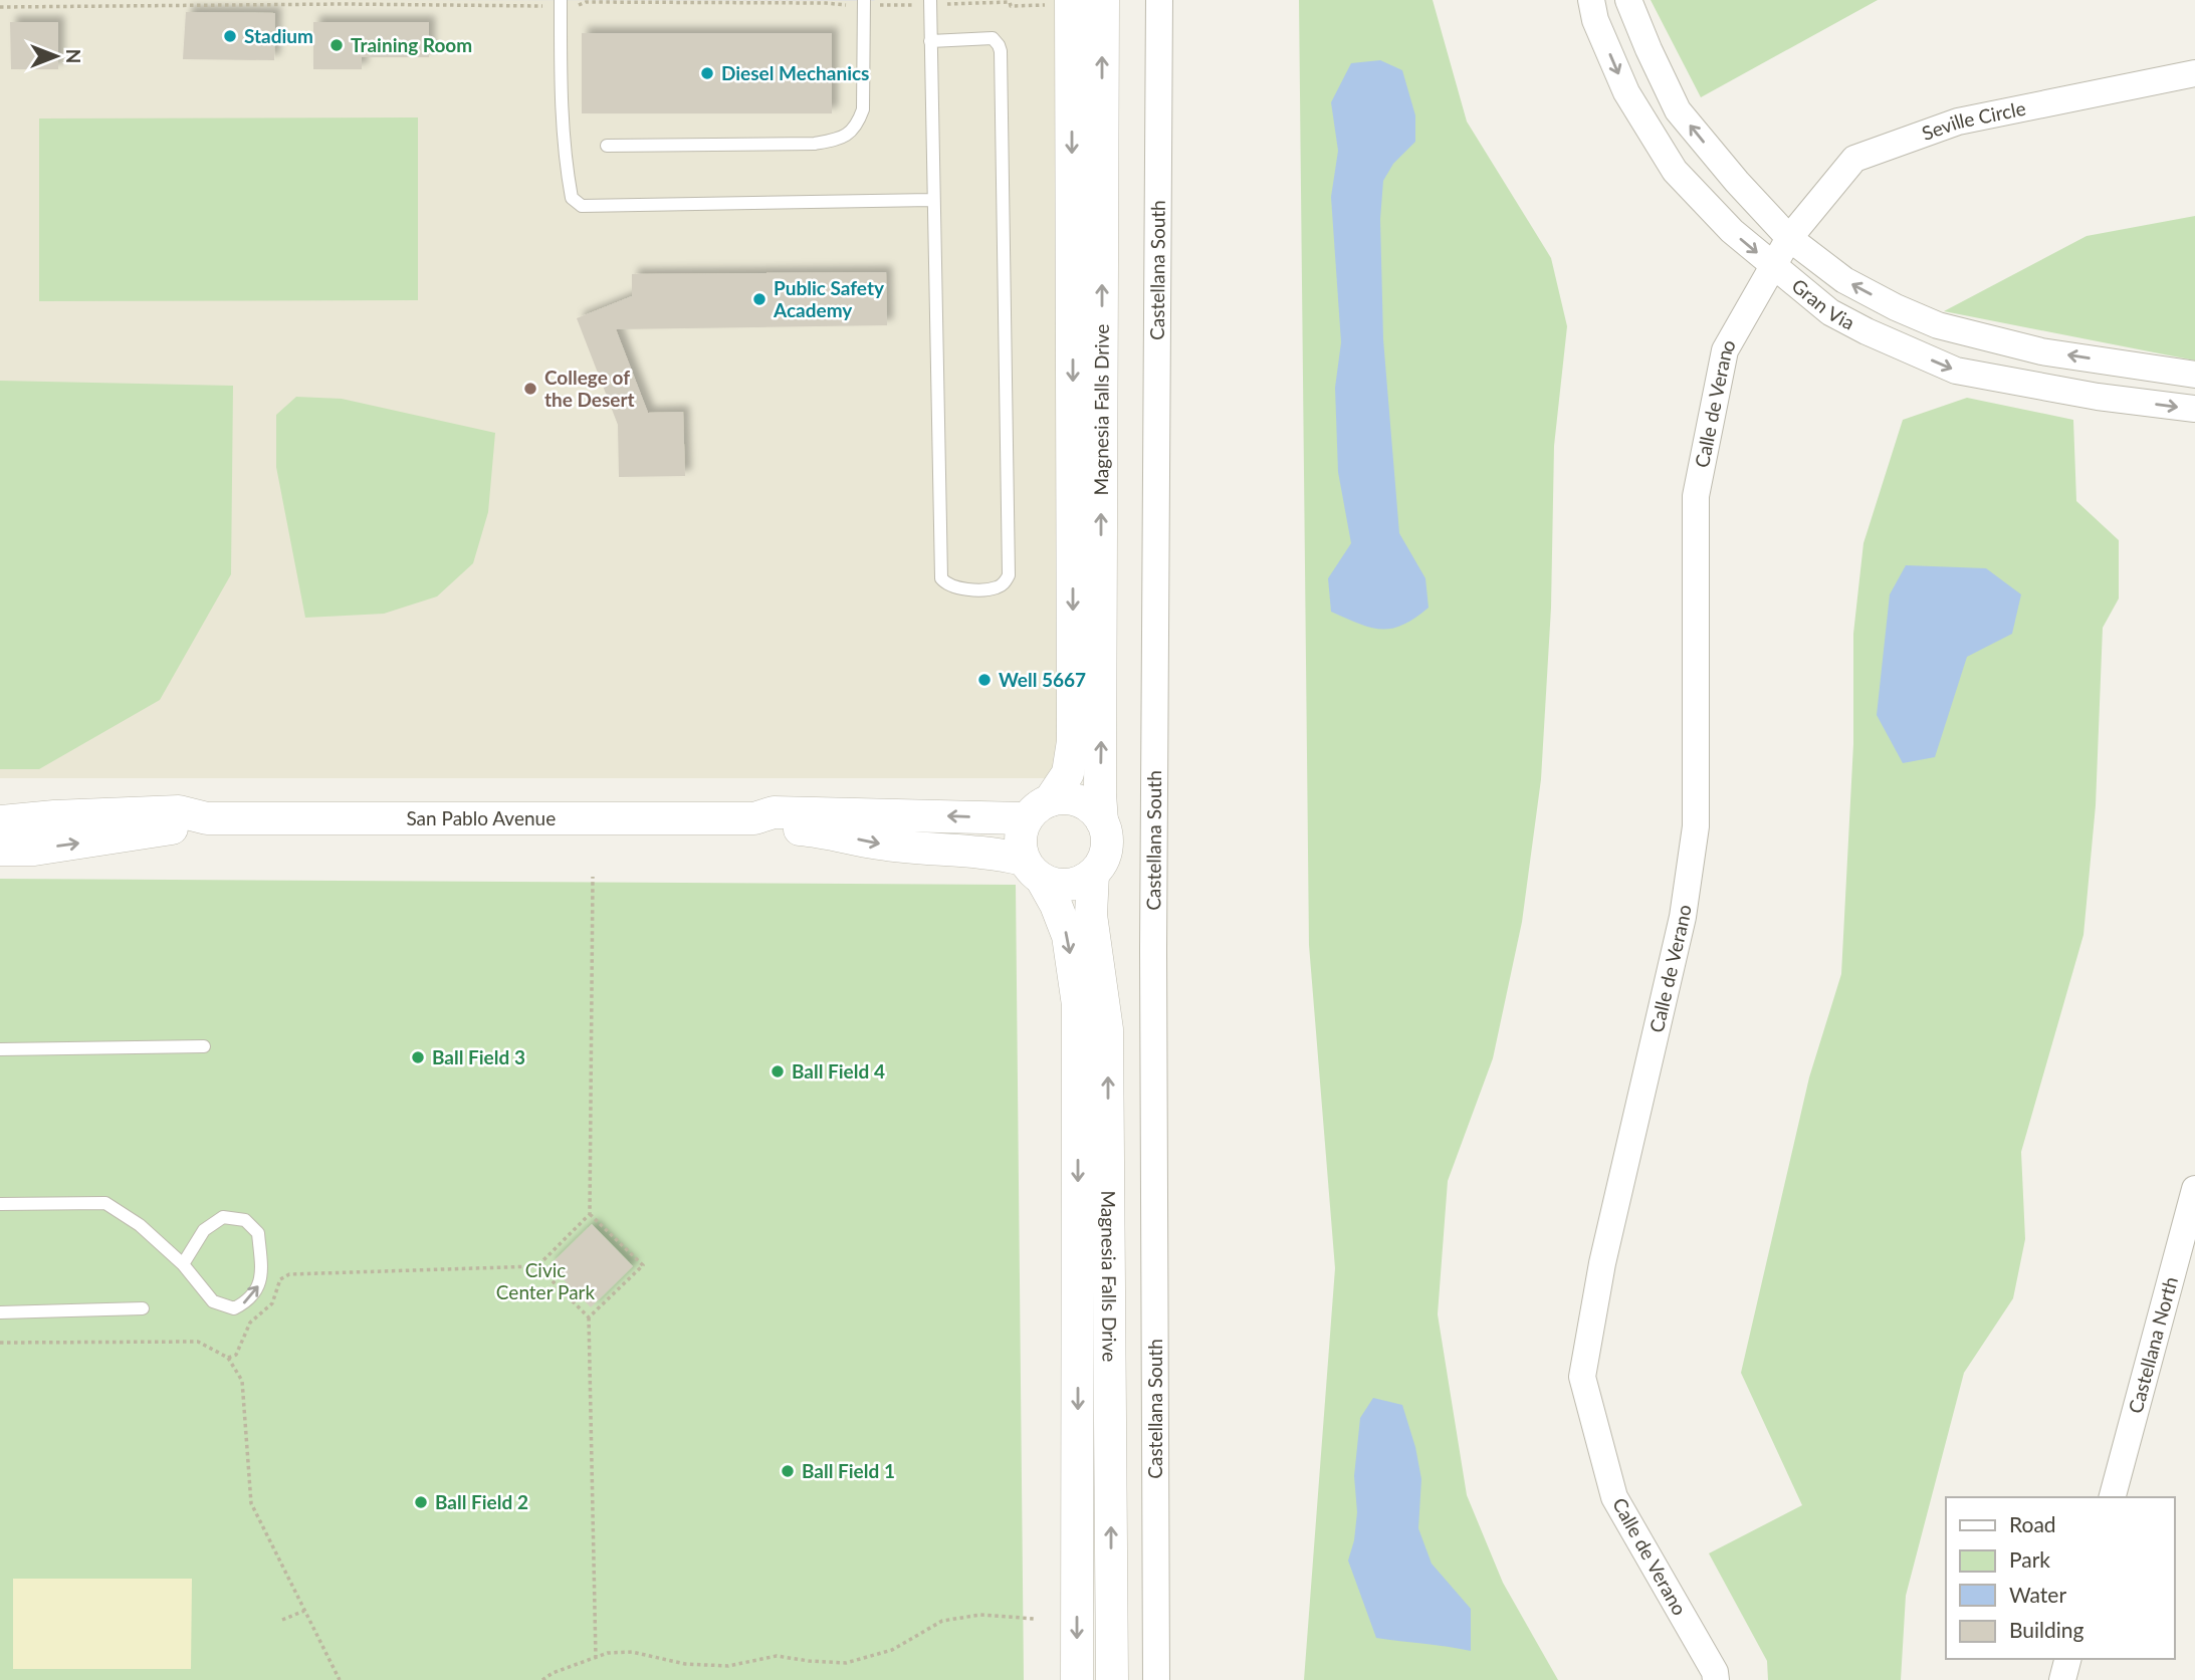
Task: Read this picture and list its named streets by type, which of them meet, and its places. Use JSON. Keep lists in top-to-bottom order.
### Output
{
  "streets": {
    "street": [
      "Seville Circle",
      "Castellana South",
      "Gran Via",
      "Calle de Verano",
      "Magnesia Falls Drive",
      "San Pablo Avenue",
      "Castellana North"
    ]
  },
  "crossings": [
    ["Seville Circle", "Gran Via"],
    ["Seville Circle", "Calle de Verano"],
    ["Gran Via", "Calle de Verano"],
    ["Magnesia Falls Drive", "San Pablo Avenue"]
  ],
  "parks": ["Civic Center Park"],
  "places": [
    "Stadium",
    "Training Room",
    "Diesel Mechanics",
    "Public Safety Academy",
    "College of the Desert",
    "Well 5667",
    "Ball Field 3",
    "Ball Field 4",
    "Ball Field 1",
    "Ball Field 2"
  ],
  "legend": [
    "Road",
    "Park",
    "Water",
    "Building"
  ],
  "north": "right"
}
